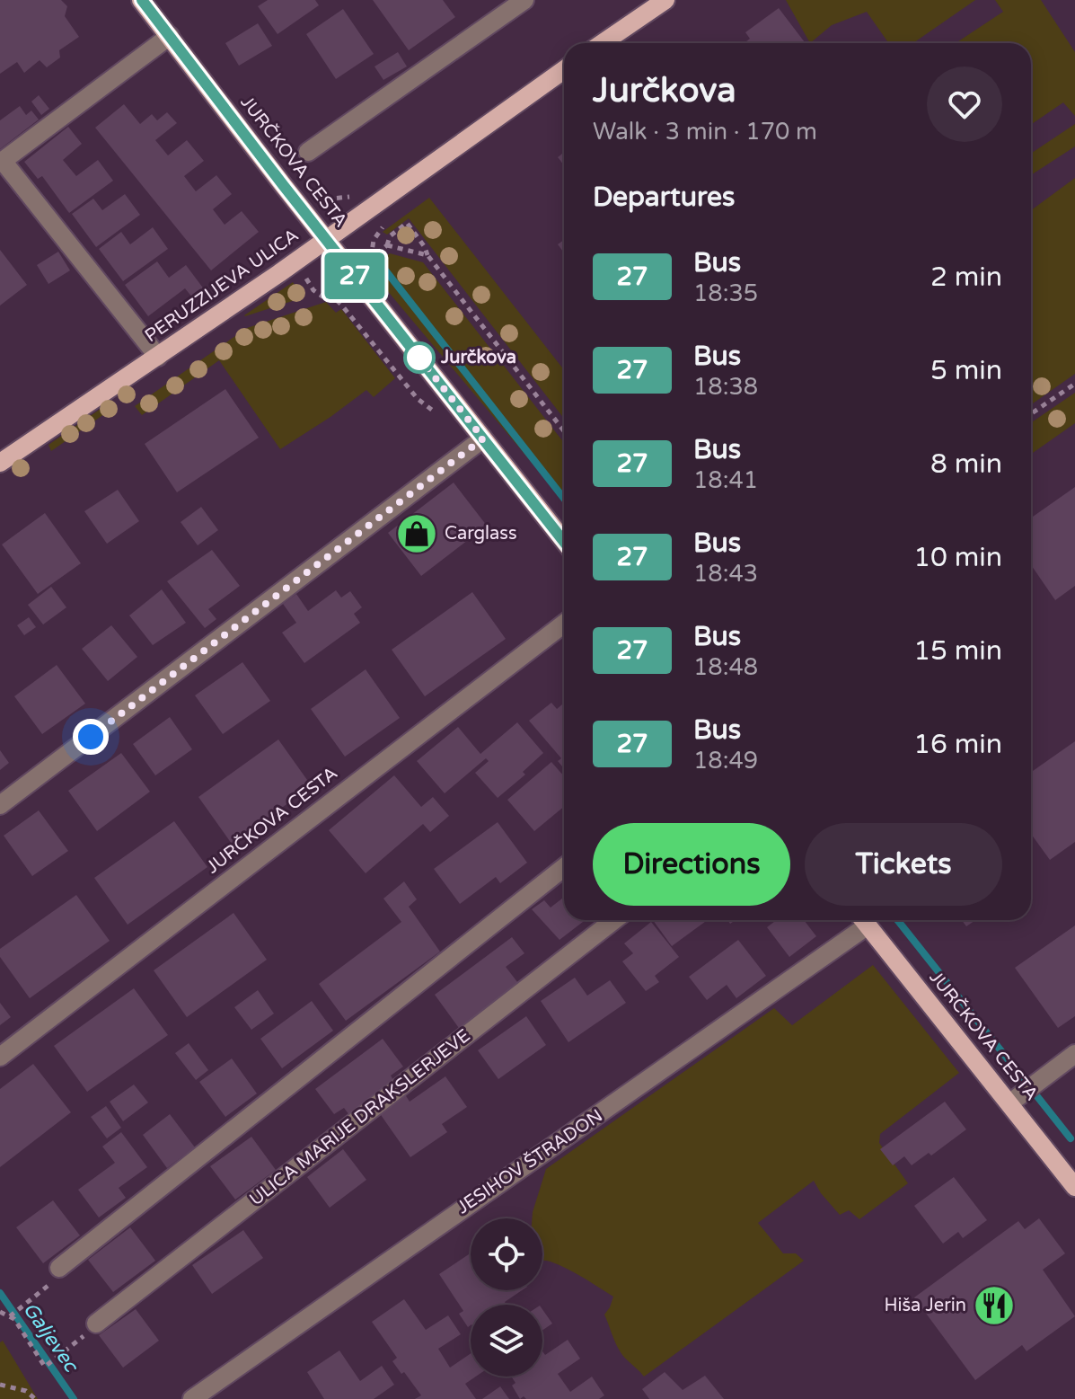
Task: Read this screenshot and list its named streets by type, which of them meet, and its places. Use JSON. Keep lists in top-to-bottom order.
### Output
{
  "streets": {
    "main road": ["JURČKOVA CESTA", "PERUZZIJEVA ULICA"],
    "street": ["ULICA MARIJE DRAKSLERJEVE", "JESIHOV ŠTRADON"]
  },
  "crossings": [
    ["JURČKOVA CESTA", "PERUZZIJEVA ULICA"]
  ],
  "water": ["Galjevec"],
  "places": {
    "other": ["Jurčkova"],
    "shop": ["Carglass"],
    "restaurant": ["Hiša Jerin"]
  },
  "lines": ["bus line 27"],
  "page": {
    "on_map": "27",
    "heading": [
      ["Jurčkova", "Walk · 3 min · 170 m"],
      "Departures"
    ],
    "list": [
      {
        "mark": "27",
        "name": "Bus",
        "note": "18:35",
        "value": "2 min"
      },
      {
        "mark": "27",
        "name": "Bus",
        "note": "18:38",
        "value": "5 min"
      },
      {
        "mark": "27",
        "name": "Bus",
        "note": "18:41",
        "value": "8 min"
      },
      {
        "mark": "27",
        "name": "Bus",
        "note": "18:43",
        "value": "10 min"
      },
      {
        "mark": "27",
        "name": "Bus",
        "note": "18:48",
        "value": "15 min"
      },
      {
        "mark": "27",
        "name": "Bus",
        "note": "18:49",
        "value": "16 min"
      }
    ],
    "buttons": ["Directions", "Tickets"]
  }
}
